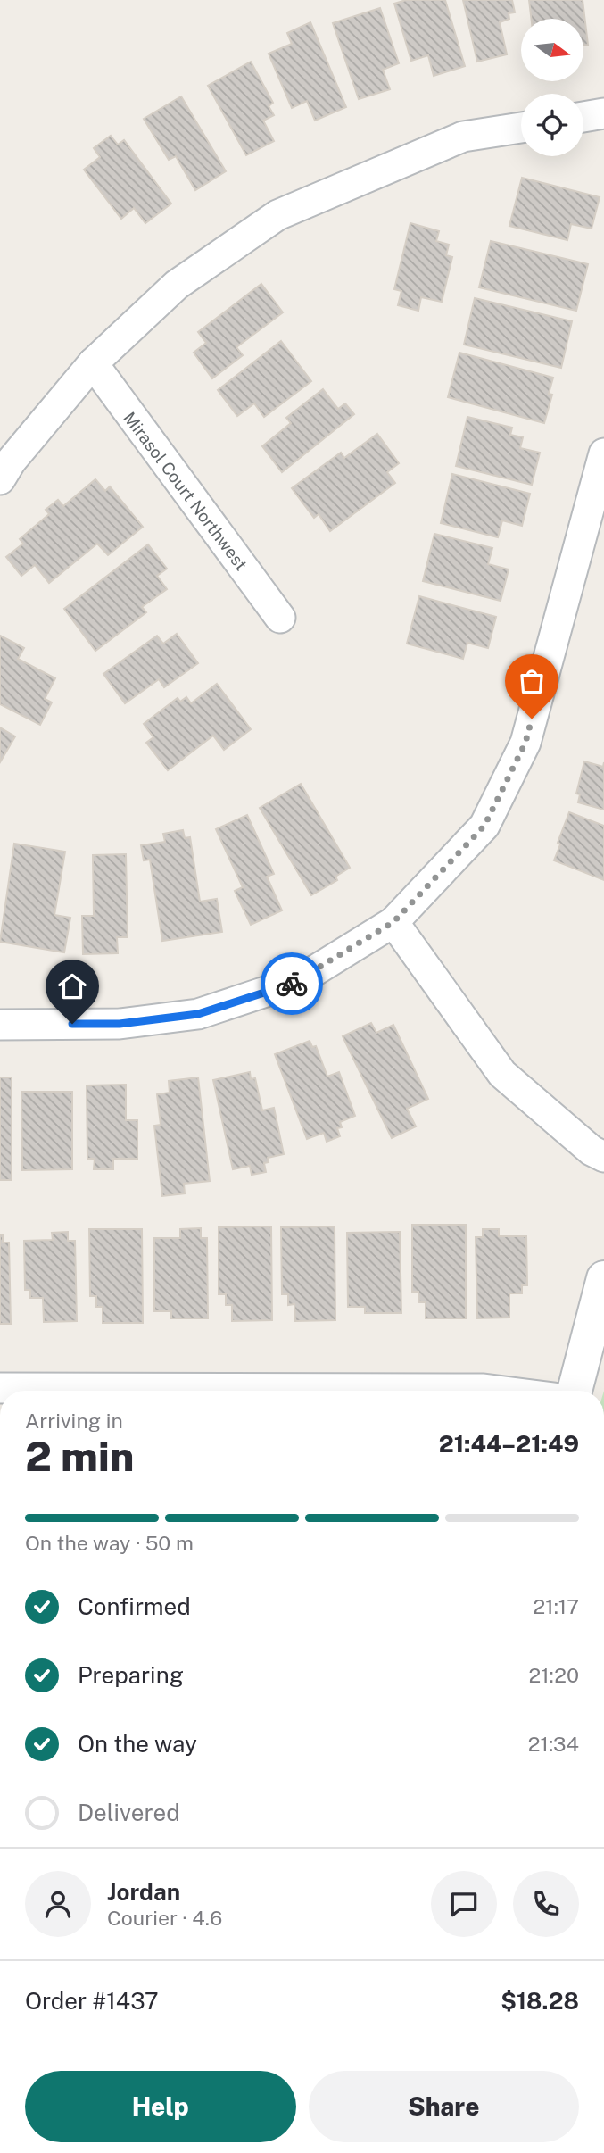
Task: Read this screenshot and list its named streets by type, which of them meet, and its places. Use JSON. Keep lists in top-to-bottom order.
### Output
{
  "streets": {
    "street": ["Mirasol Court Northwest"]
  },
  "north": "right",
  "page": {
    "heading": ["2 min", "Arriving in", "21:44–21:49"],
    "panel": [
      "Jordan",
      "Courier · 4.6",
      "Order #1437",
      "$18.28"
    ],
    "bar": "On the way · 50 m",
    "list": [
      ["Confirmed", "21:17"],
      ["Preparing", "21:20"],
      ["On the way", "21:34"],
      "Delivered"
    ],
    "buttons": ["Help", "Share"]
  }
}
